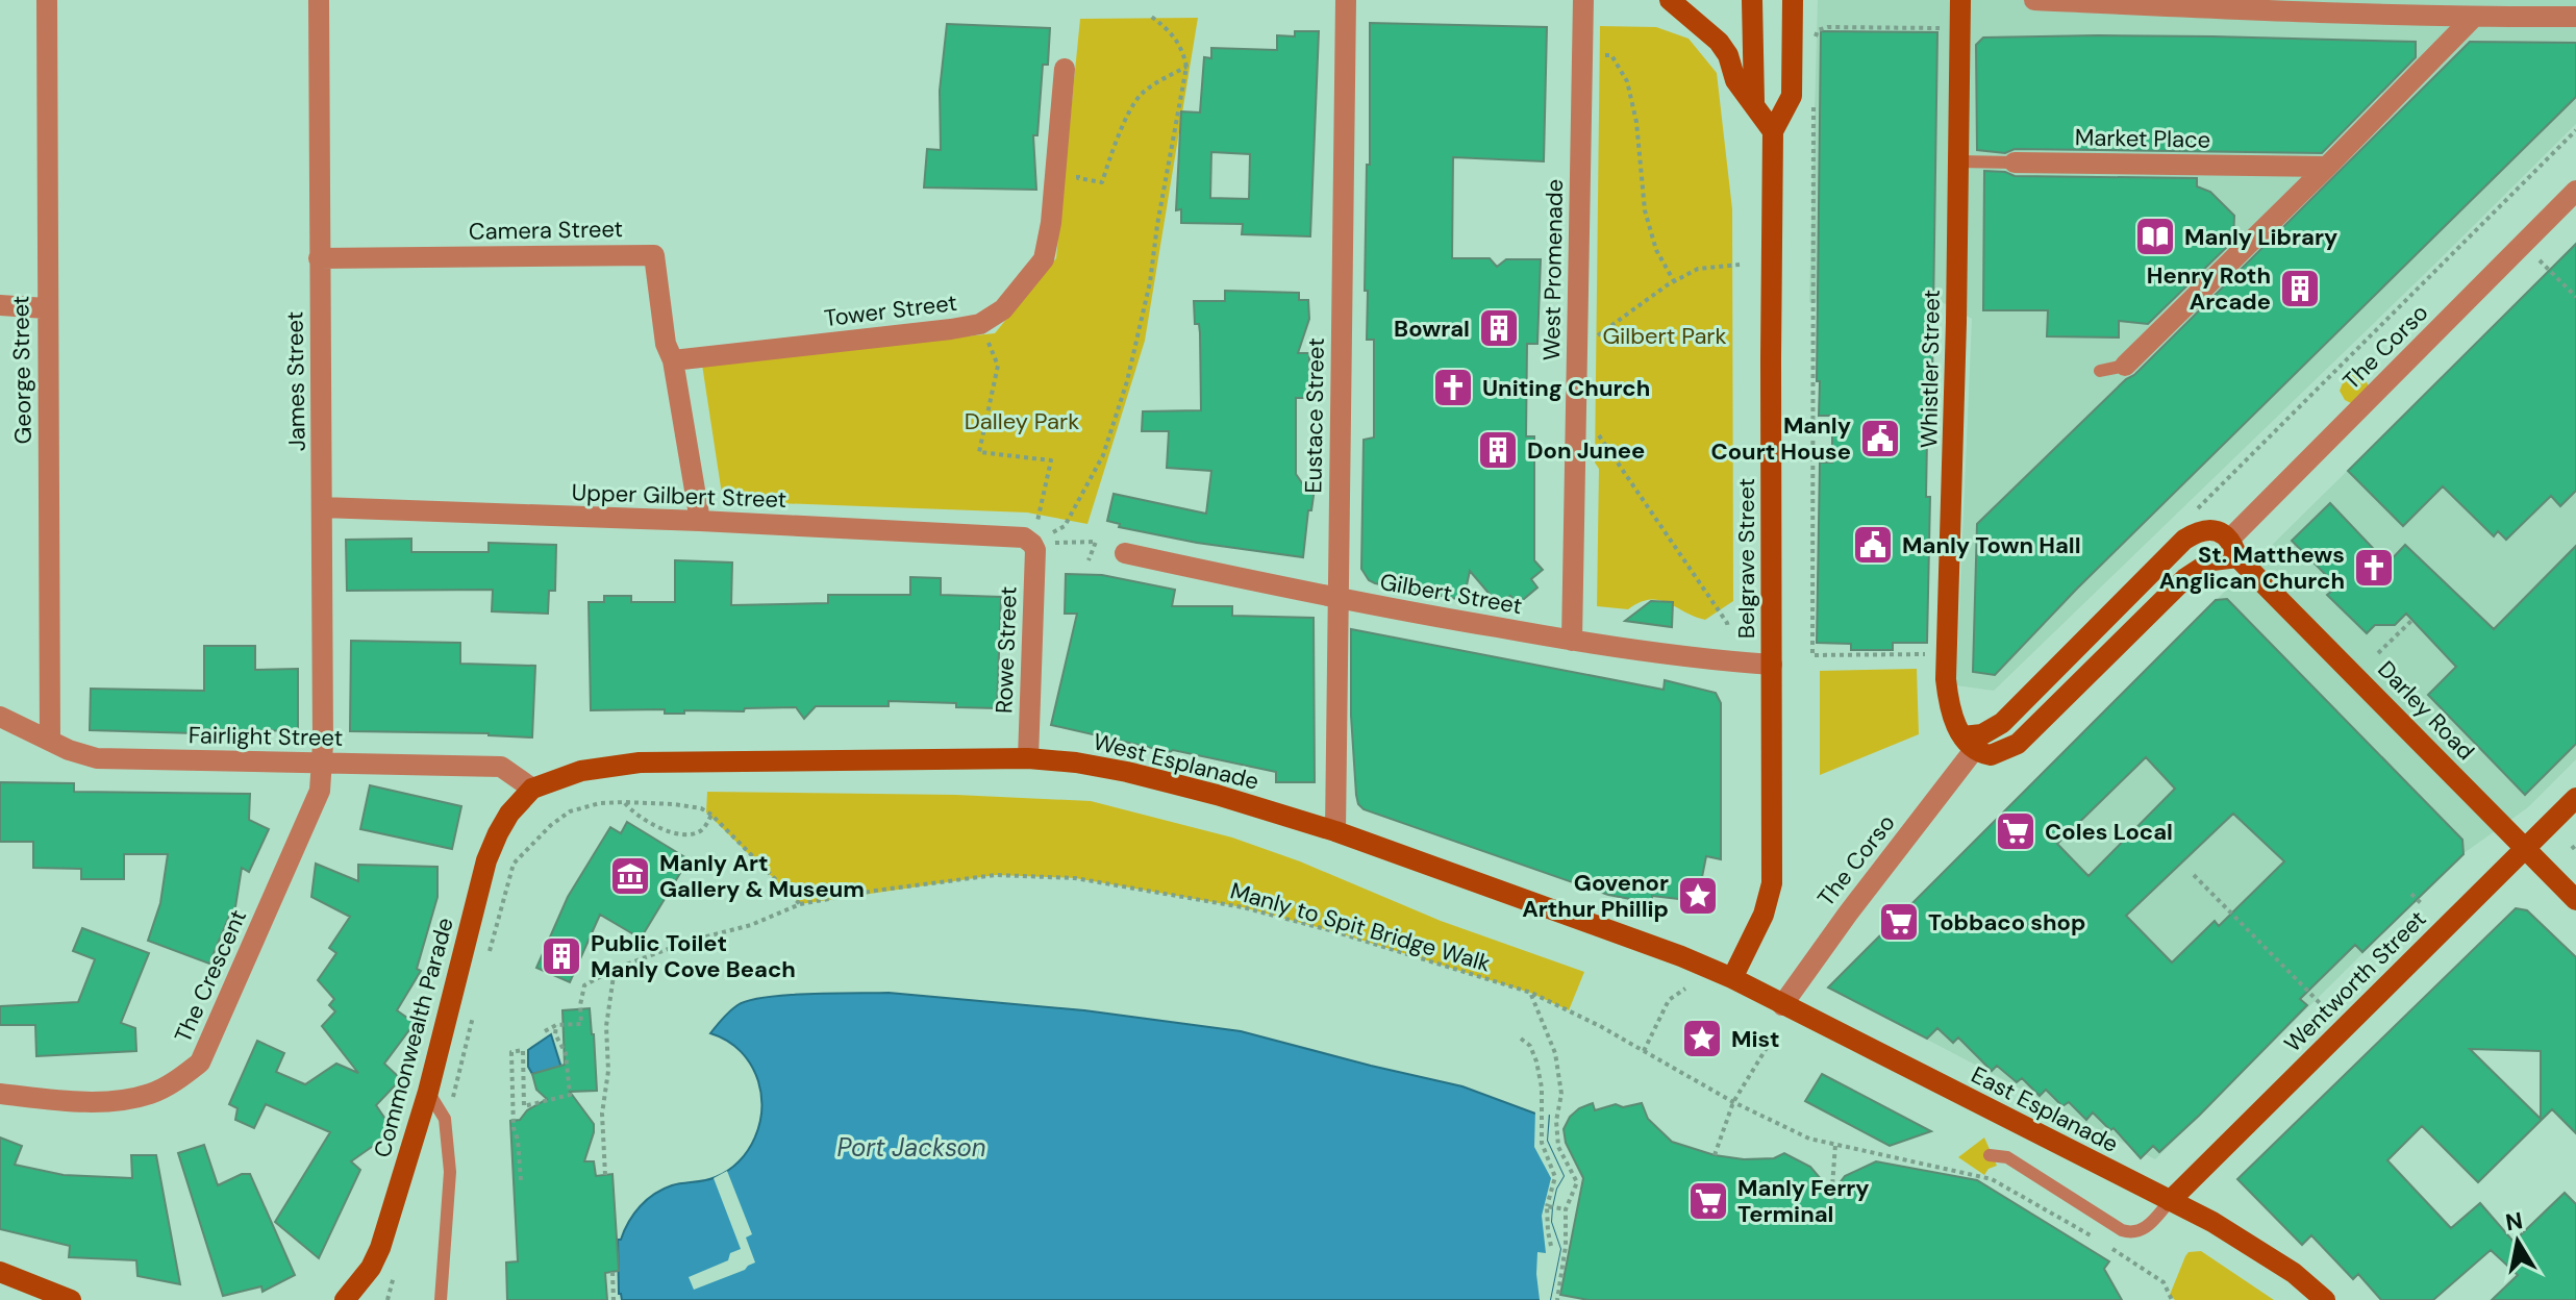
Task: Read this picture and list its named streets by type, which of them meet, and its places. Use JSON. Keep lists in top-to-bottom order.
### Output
{
  "streets": {
    "street": [
      "Market Place",
      "Camera Street",
      "West Promenade",
      "Tower Street",
      "The Corso",
      "Whistler Street",
      "George Street",
      "James Street",
      "Eustace Street",
      "Upper Gilbert Street",
      "Belgrave Street",
      "Gilbert Street",
      "Rowe Street",
      "Darley Road",
      "Fairlight Street",
      "West Esplanade",
      "The Crescent",
      "Wentworth Street",
      "Commonwealth Parade",
      "East Esplanade"
    ],
    "path": ["Manly to Spit Bridge Walk"]
  },
  "crossings": [
    ["Market Place", "Whistler Street"],
    ["Camera Street", "Tower Street"],
    ["Camera Street", "James Street"],
    ["Camera Street", "Upper Gilbert Street"],
    ["West Promenade", "Gilbert Street"],
    ["The Corso", "Whistler Street"],
    ["The Corso", "Darley Road"],
    ["The Corso", "East Esplanade"],
    ["George Street", "Fairlight Street"],
    ["James Street", "Upper Gilbert Street"],
    ["James Street", "Fairlight Street"],
    ["James Street", "The Crescent"],
    ["Eustace Street", "Gilbert Street"],
    ["Eustace Street", "West Esplanade"],
    ["Upper Gilbert Street", "Rowe Street"],
    ["Belgrave Street", "Gilbert Street"],
    ["Belgrave Street", "West Esplanade"],
    ["Belgrave Street", "East Esplanade"],
    ["Rowe Street", "West Esplanade"],
    ["Darley Road", "Wentworth Street"],
    ["Fairlight Street", "West Esplanade"],
    ["Fairlight Street", "The Crescent"],
    ["Fairlight Street", "Commonwealth Parade"],
    ["West Esplanade", "Commonwealth Parade"],
    ["West Esplanade", "East Esplanade"],
    ["Wentworth Street", "East Esplanade"]
  ],
  "water": ["Port Jackson"],
  "parks": ["Gilbert Park", "Dalley Park"],
  "places": {
    "library": ["Manly Library"],
    "building": [
      "Henry Roth Arcade",
      "Bowral",
      "Don Junee",
      "Public Toilet Manly Cove Beach"
    ],
    "church": ["Uniting Church", "St. Matthews Anglican Church"],
    "public building": ["Manly Court House", "Manly Town Hall"],
    "supermarket": ["Coles Local", "Tobbaco shop", "Manly Ferry Terminal"],
    "museum": ["Manly Art Gallery & Museum"],
    "place": ["Govenor Arthur Phillip", "Mist"]
  },
  "north": "top"
}
